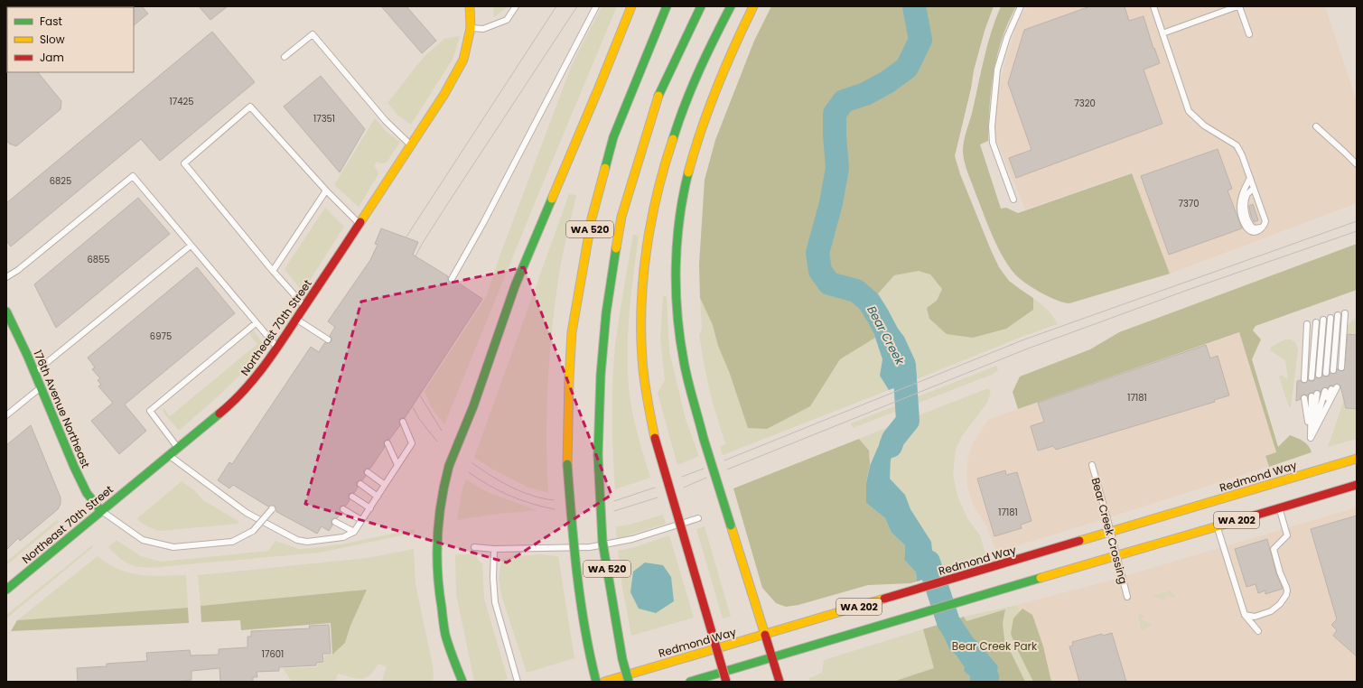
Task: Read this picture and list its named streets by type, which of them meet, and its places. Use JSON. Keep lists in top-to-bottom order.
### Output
{
  "streets": {
    "main road": [
      "WA 520",
      "Northeast 70th Street",
      "176th Avenue Northeast",
      "Redmond Way",
      "WA 202"
    ],
    "lane": ["Bear Creek Crossing"]
  },
  "crossings": [
    ["Northeast 70th Street", "176th Avenue Northeast"],
    ["Redmond Way", "Bear Creek Crossing"],
    ["WA 202", "Bear Creek Crossing"]
  ],
  "water": ["Bear Creek"],
  "parks": ["Bear Creek Park"],
  "house_numbers": [
    "17425",
    "7320",
    "17351",
    "6825",
    "7370",
    "6855",
    "6975",
    "17181",
    "17181",
    "17601"
  ],
  "legend": ["Fast", "Slow", "Jam"]
}
